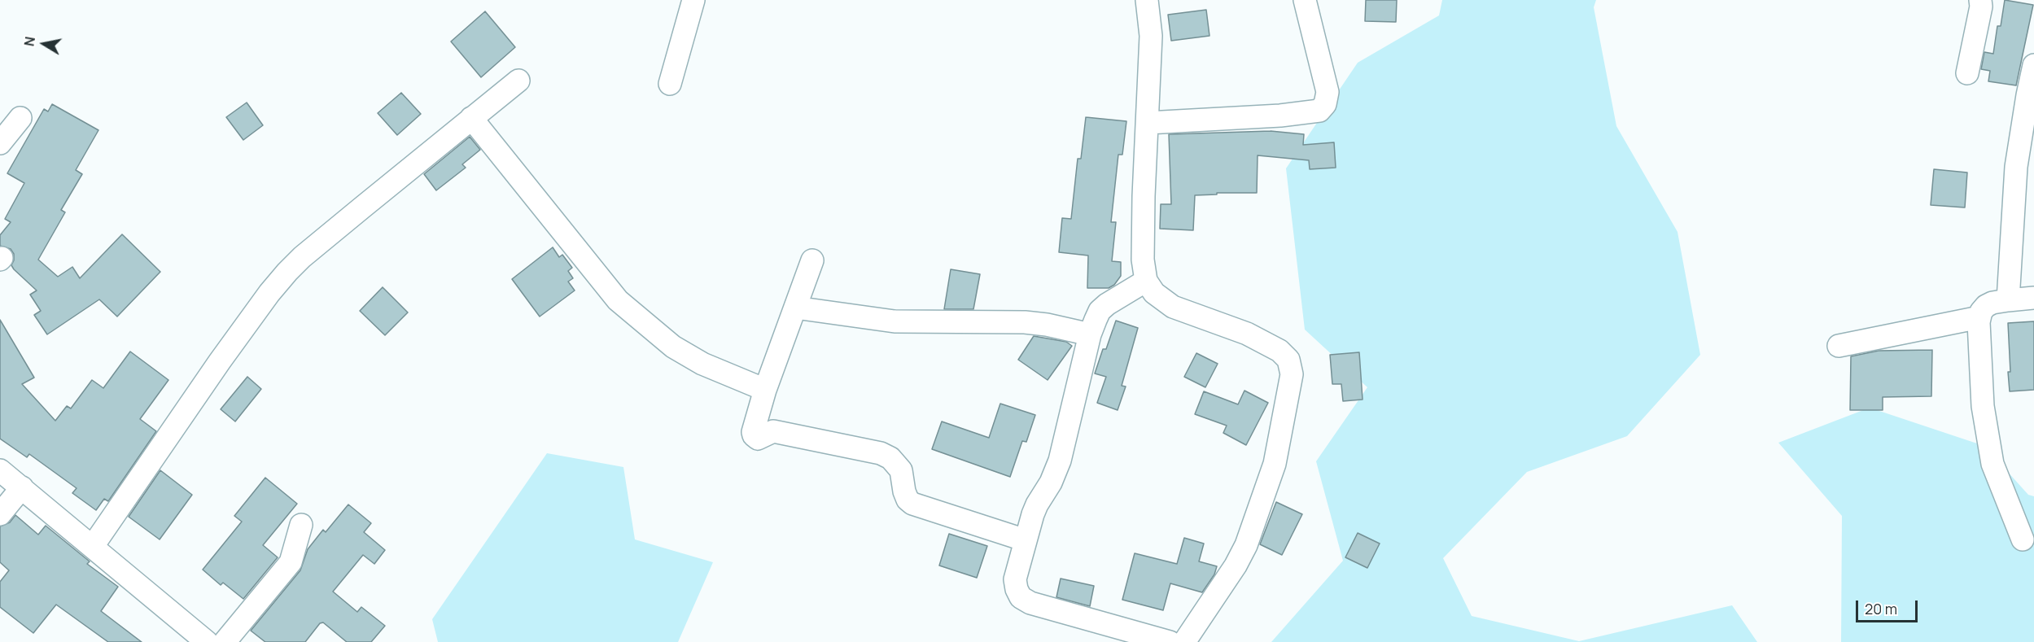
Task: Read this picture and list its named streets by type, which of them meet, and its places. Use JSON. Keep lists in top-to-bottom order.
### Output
{
  "scale_bar": "20 m",
  "north": "left"
}
